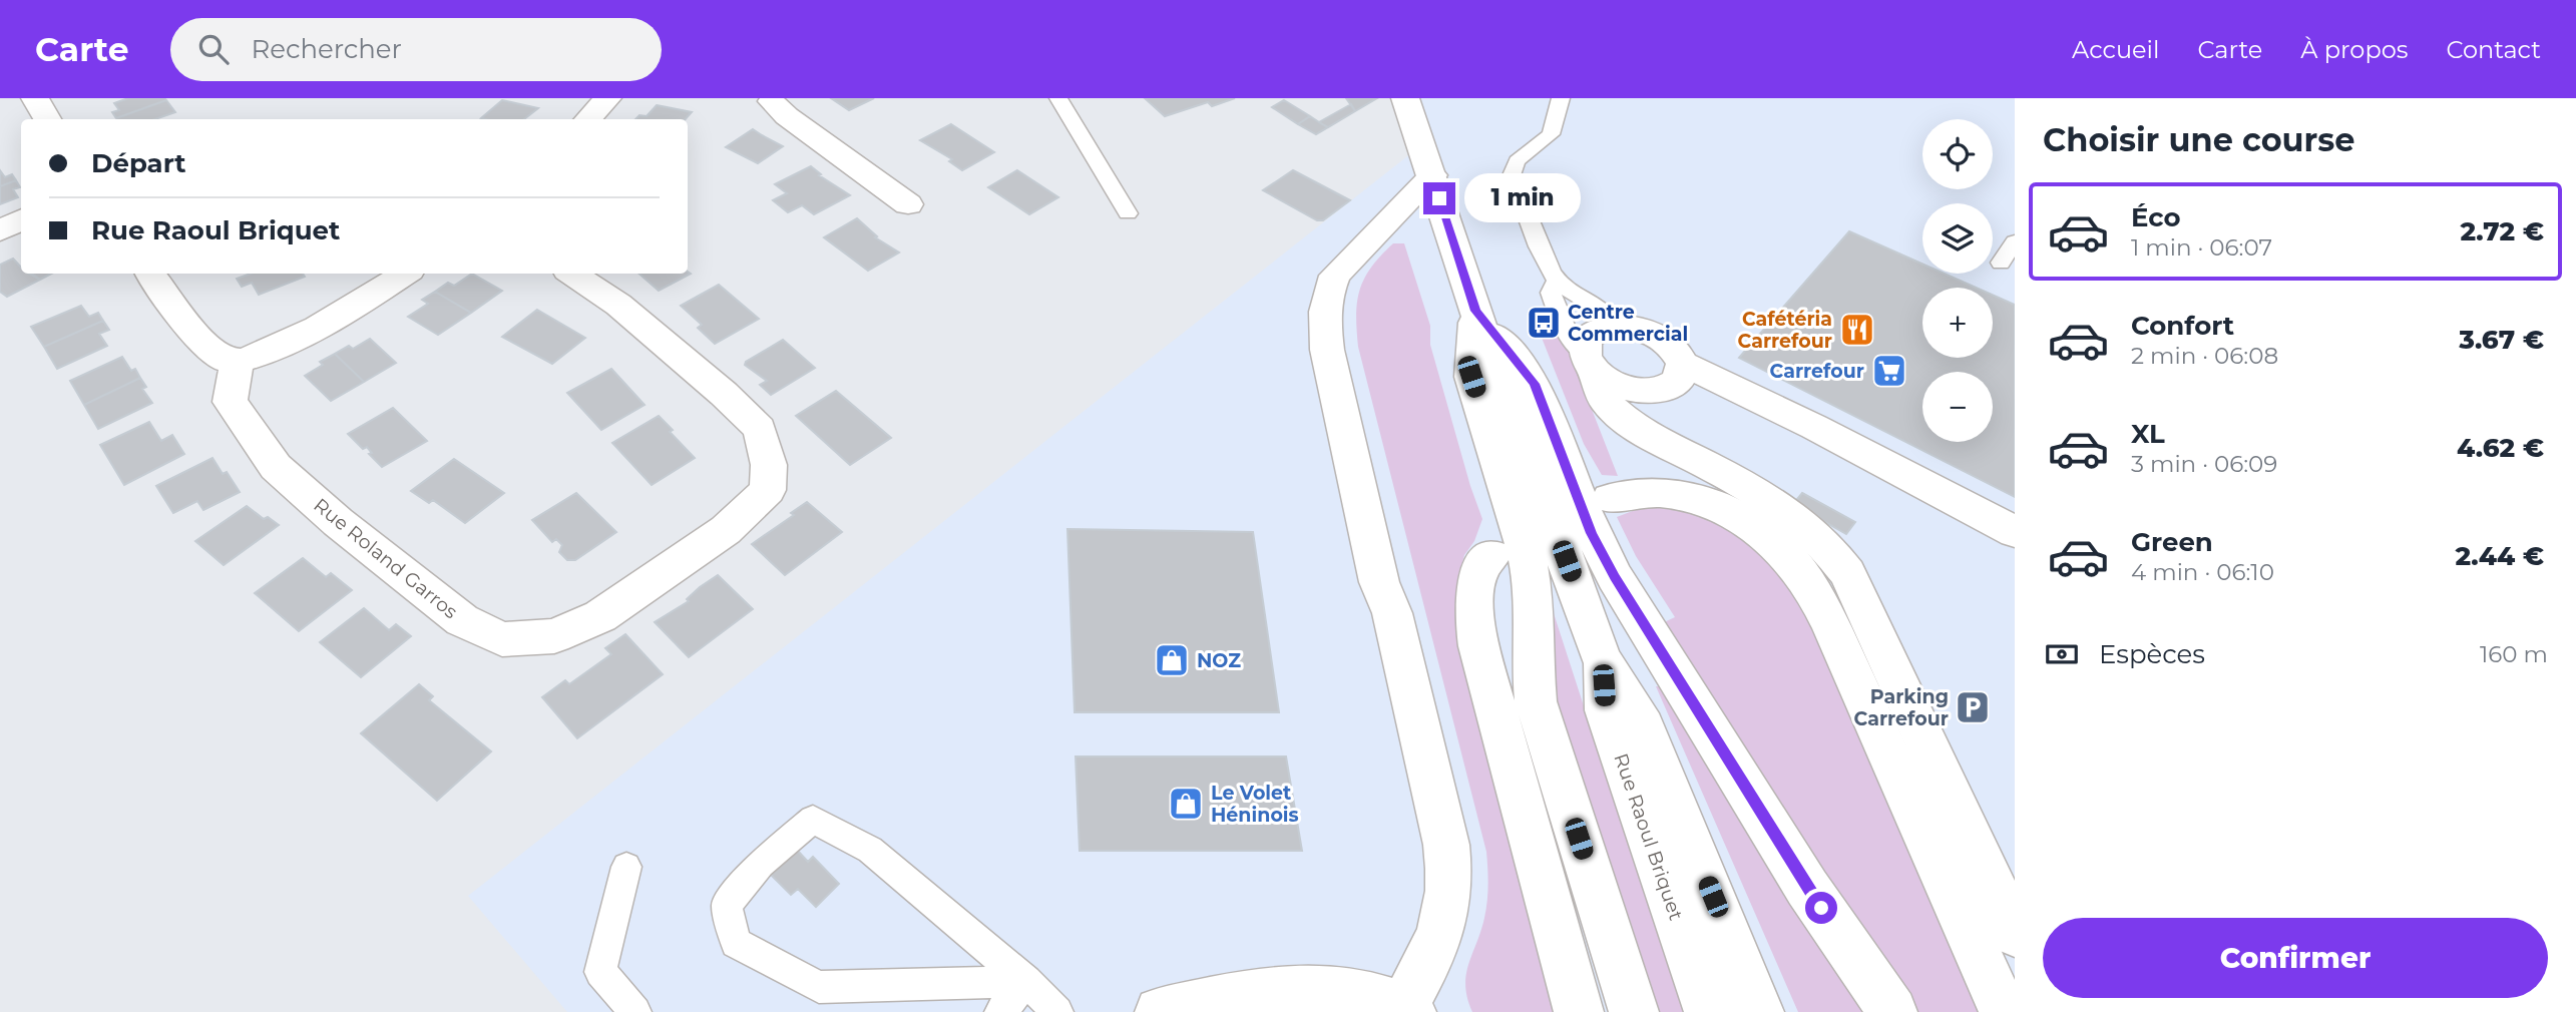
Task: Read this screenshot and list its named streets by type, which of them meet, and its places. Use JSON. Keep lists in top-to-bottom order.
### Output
{
  "streets": {
    "street": ["Rue Roland Garros", "Rue Raoul Briquet"]
  },
  "places": {
    "bus stop": ["Centre Commercial"],
    "restaurant": ["Cafétéria Carrefour"],
    "supermarket": ["Carrefour"],
    "shop": ["NOZ", "Le Volet Héninois"],
    "parking": ["Parking Carrefour"]
  },
  "page": {
    "header": "Carte",
    "search": "Rechercher",
    "nav": [
      "Accueil",
      "Carte",
      "À propos",
      "Contact"
    ],
    "heading": "Choisir une course",
    "map_buttons": ["+", "−"],
    "banner": ["Départ", "Rue Raoul Briquet"],
    "bubble": "1 min",
    "list": [
      {
        "name": "Éco",
        "note": "1 min · 06:07",
        "value": "2.72 €"
      },
      {
        "name": "Confort",
        "note": "2 min · 06:08",
        "value": "3.67 €"
      },
      {
        "name": "XL",
        "note": "3 min · 06:09",
        "value": "4.62 €"
      },
      {
        "name": "Green",
        "note": "4 min · 06:10",
        "value": "2.44 €"
      }
    ],
    "pay": ["Espèces", "160 m"],
    "buttons": "Confirmer"
  }
}
